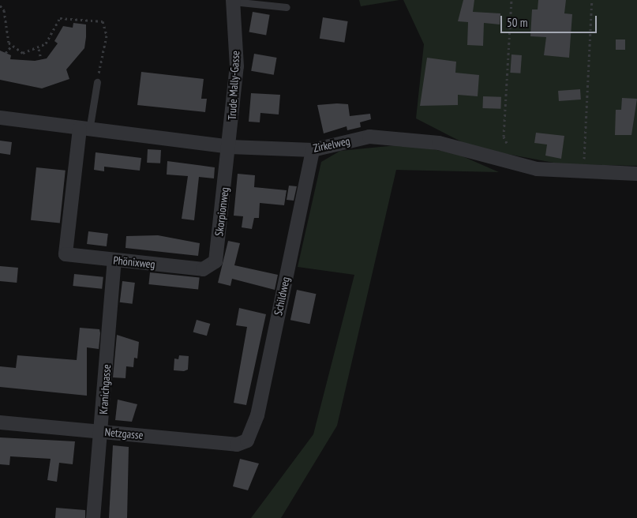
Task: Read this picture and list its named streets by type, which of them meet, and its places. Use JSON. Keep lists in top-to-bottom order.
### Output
{
  "streets": {
    "street": [
      "Trude Mally-Gasse",
      "Zirkelweg",
      "Skorpionweg",
      "Phönixweg",
      "Schildweg",
      "Kranichgasse",
      "Netzgasse"
    ]
  },
  "crossings": [
    ["Trude Mally-Gasse", "Zirkelweg"],
    ["Trude Mally-Gasse", "Skorpionweg"],
    ["Zirkelweg", "Skorpionweg"],
    ["Zirkelweg", "Phönixweg"],
    ["Zirkelweg", "Schildweg"],
    ["Skorpionweg", "Phönixweg"],
    ["Phönixweg", "Kranichgasse"],
    ["Schildweg", "Netzgasse"],
    ["Kranichgasse", "Netzgasse"]
  ],
  "scale_bar": "50 m"
}
